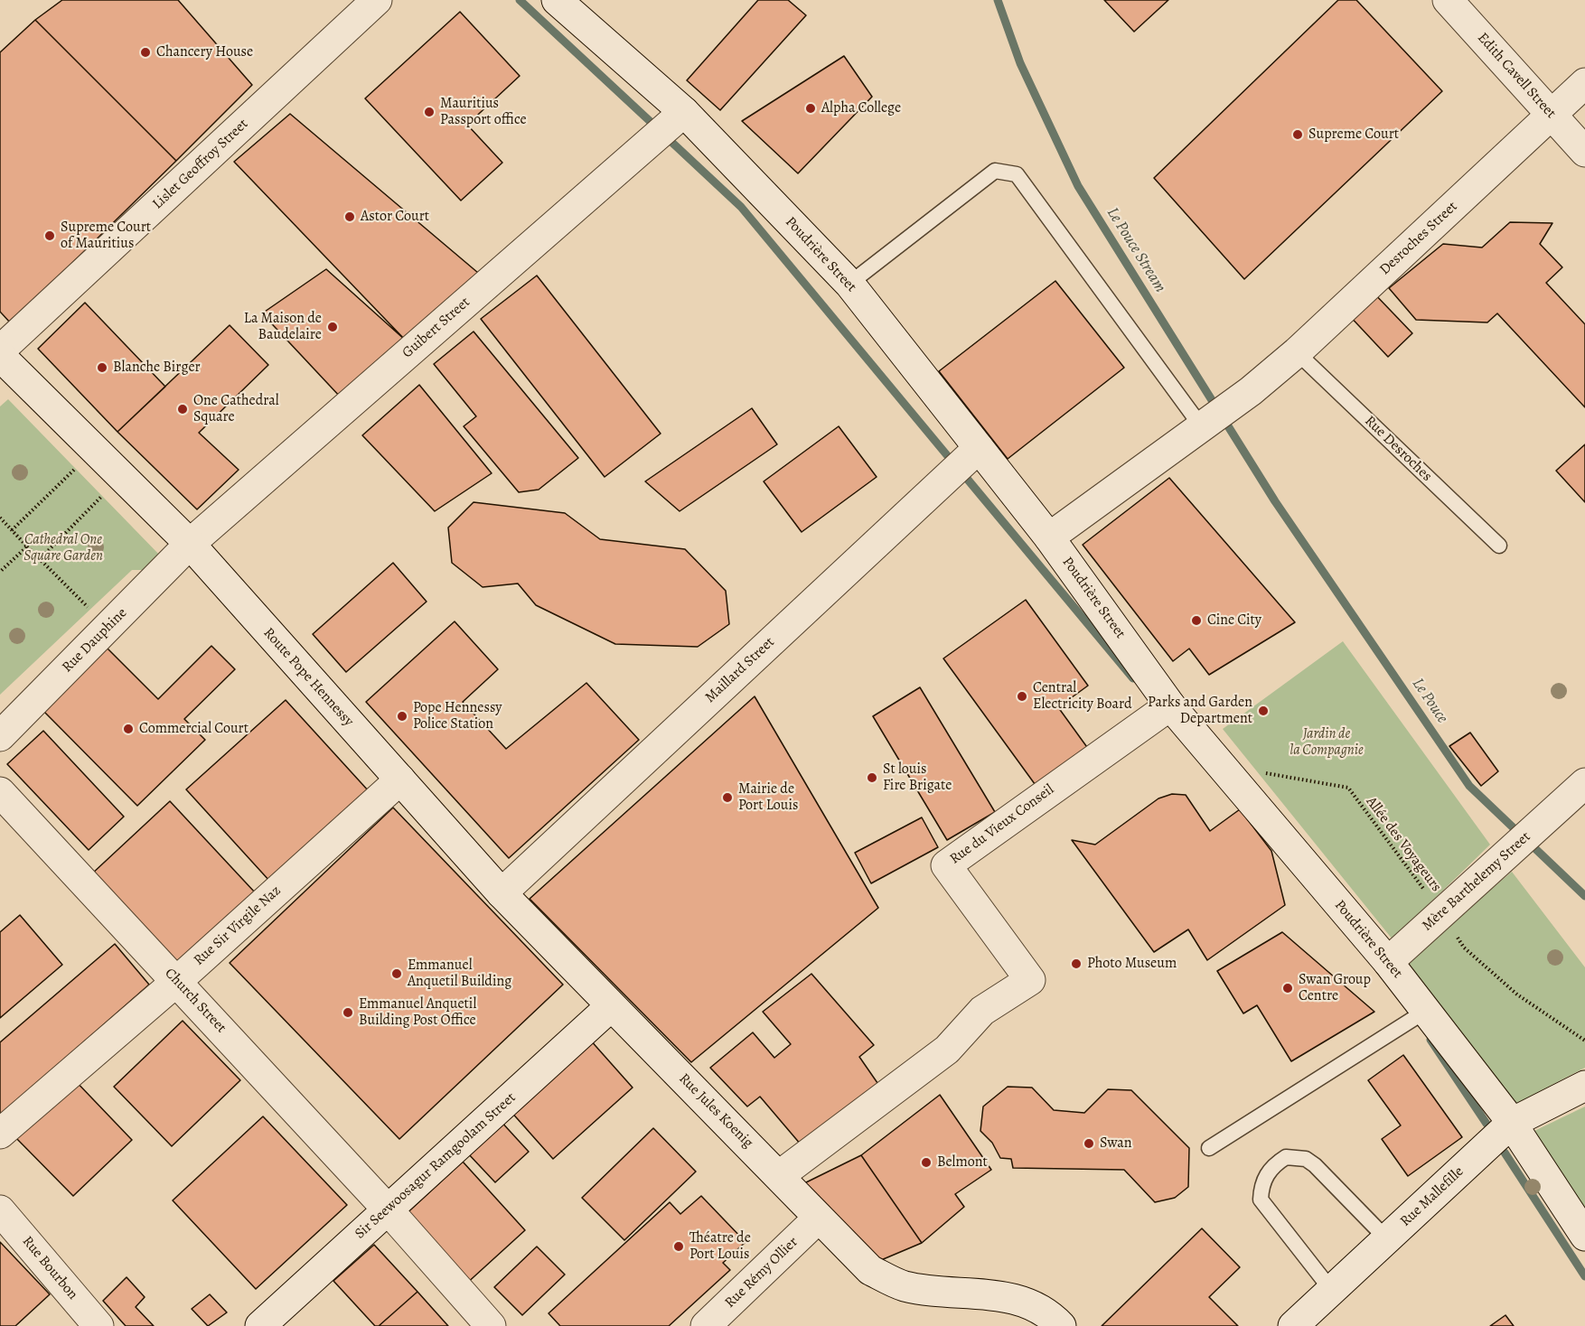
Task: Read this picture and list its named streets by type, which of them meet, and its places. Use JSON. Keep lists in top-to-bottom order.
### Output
{
  "streets": {
    "street": [
      "Edith Cavell Street",
      "Lislet Geoffroy Street",
      "Desroches Street",
      "Poudrière Street",
      "Guibert Street",
      "Rue Dauphine",
      "Maillard Street",
      "Route Pope Hennessy",
      "Rue du Vieux Conseil",
      "Mère Barthelemy Street",
      "Rue Sir Virgile Naz",
      "Church Street",
      "Rue Jules Koenig",
      "Sir Seewoosagur Ramgoolam Street",
      "Rue Mallefille",
      "Rue Bourbon",
      "Rue Rémy Ollier"
    ],
    "lane": ["Rue Desroches"],
    "path": ["Allée des Voyageurs"]
  },
  "crossings": [
    ["Edith Cavell Street", "Desroches Street"],
    ["Lislet Geoffroy Street", "Route Pope Hennessy"],
    ["Desroches Street", "Rue Desroches"],
    ["Poudrière Street", "Guibert Street"],
    ["Poudrière Street", "Maillard Street"],
    ["Poudrière Street", "Rue du Vieux Conseil"],
    ["Poudrière Street", "Allée des Voyageurs"],
    ["Poudrière Street", "Mère Barthelemy Street"],
    ["Poudrière Street", "Rue Mallefille"],
    ["Guibert Street", "Rue Dauphine"],
    ["Guibert Street", "Route Pope Hennessy"],
    ["Rue Dauphine", "Route Pope Hennessy"],
    ["Maillard Street", "Route Pope Hennessy"],
    ["Route Pope Hennessy", "Rue Sir Virgile Naz"],
    ["Route Pope Hennessy", "Rue Jules Koenig"],
    ["Route Pope Hennessy", "Sir Seewoosagur Ramgoolam Street"],
    ["Rue du Vieux Conseil", "Rue Jules Koenig"],
    ["Allée des Voyageurs", "Mère Barthelemy Street"],
    ["Rue Sir Virgile Naz", "Church Street"],
    ["Church Street", "Sir Seewoosagur Ramgoolam Street"],
    ["Rue Jules Koenig", "Sir Seewoosagur Ramgoolam Street"],
    ["Rue Jules Koenig", "Rue Rémy Ollier"]
  ],
  "water": ["Le Pouce Stream", "Le Pouce"],
  "parks": ["Cathedral One Square Garden", "Jardin de la Compagnie"],
  "places": [
    "Chancery House",
    "Alpha College",
    "Mauritius Passport office",
    "Supreme Court",
    "Astor Court",
    "Supreme Court of Mauritius",
    "La Maison de Baudelaire",
    "Blanche Birger",
    "One Cathedral Square",
    "Cine City",
    "Central Electricity Board",
    "Parks and Garden Department",
    "Pope Hennessy Police Station",
    "Commercial Court",
    "St louis Fire Brigate",
    "Mairie de Port Louis",
    "Photo Museum",
    "Emmanuel Anquetil Building",
    "Swan Group Centre",
    "Emmanuel Anquetil Building Post Office",
    "Swan",
    "Belmont",
    "Théatre de Port Louis"
  ]
}
